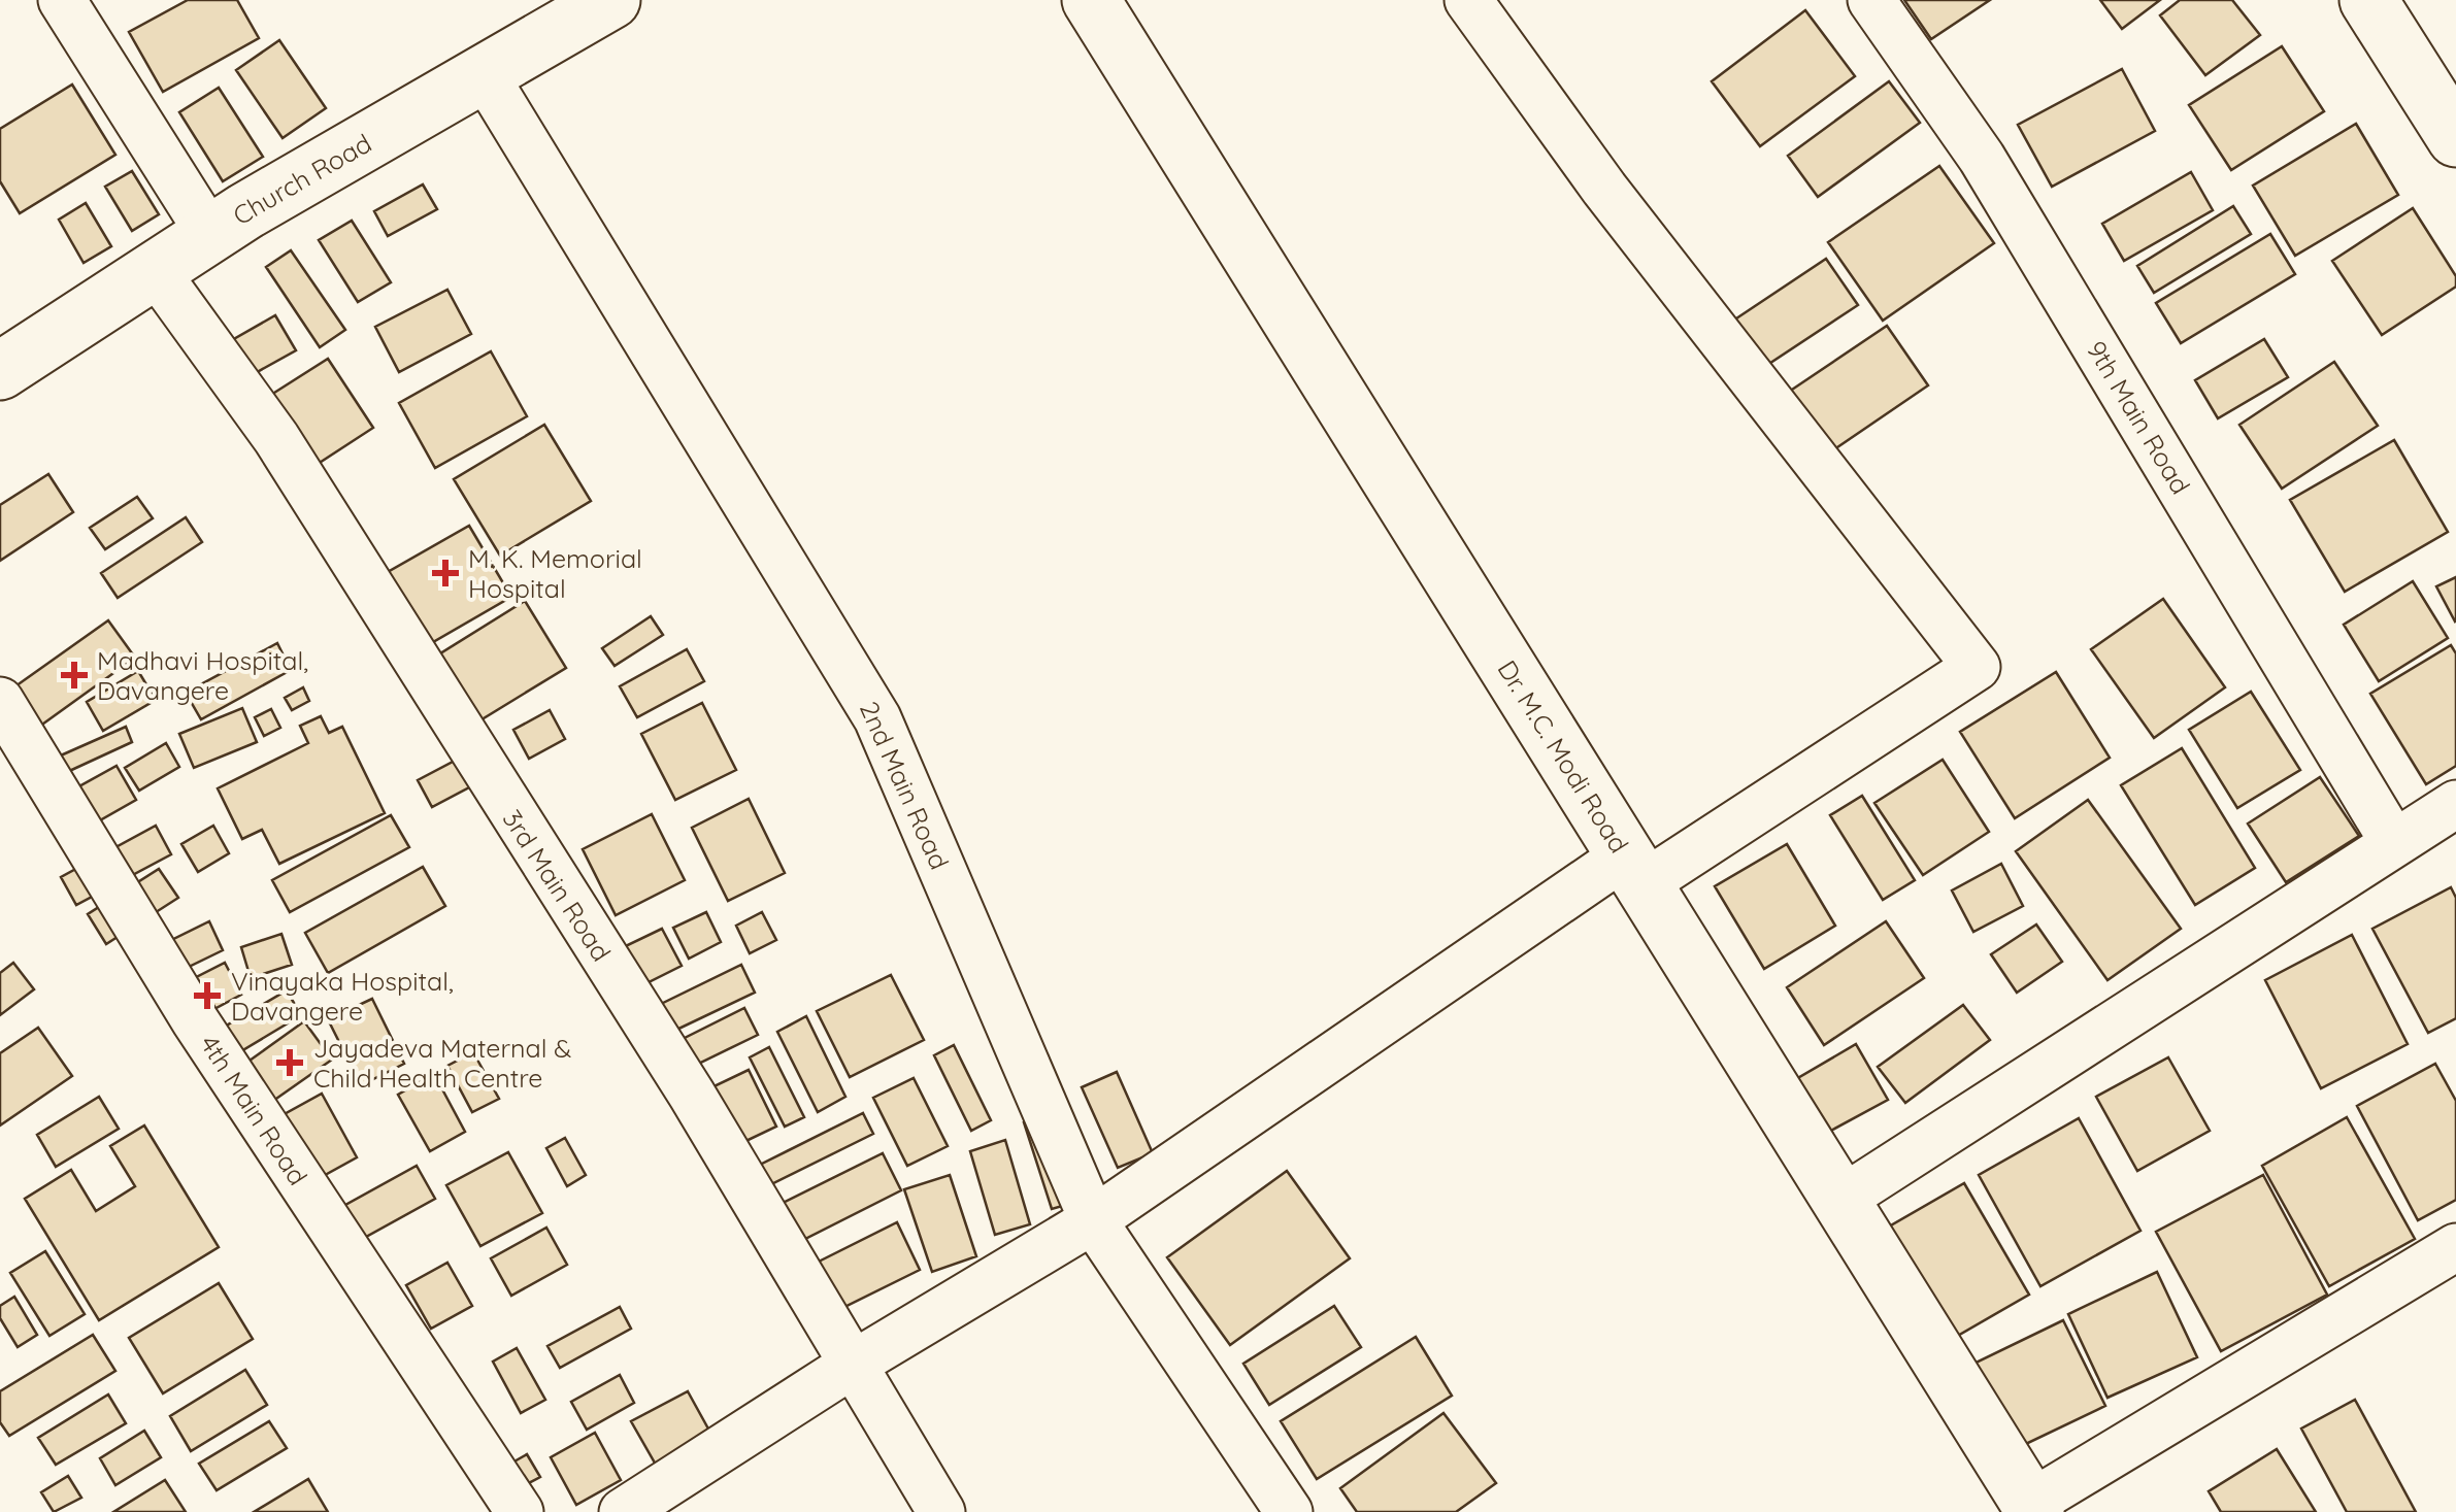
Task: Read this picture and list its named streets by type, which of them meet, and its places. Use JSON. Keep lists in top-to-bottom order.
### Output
{
  "streets": {
    "street": [
      "Church Road",
      "9th Main Road",
      "Dr. M.C. Modi Road",
      "2nd Main Road",
      "3rd Main Road",
      "4th Main Road"
    ]
  },
  "crossings": [
    ["Church Road", "2nd Main Road"],
    ["Church Road", "3rd Main Road"]
  ],
  "places": {
    "health": [
      "M. K. Memorial Hospital",
      "Madhavi Hospital, Davangere",
      "Vinayaka Hospital, Davangere",
      "Jayadeva Maternal & Child Health Centre"
    ]
  }
}
